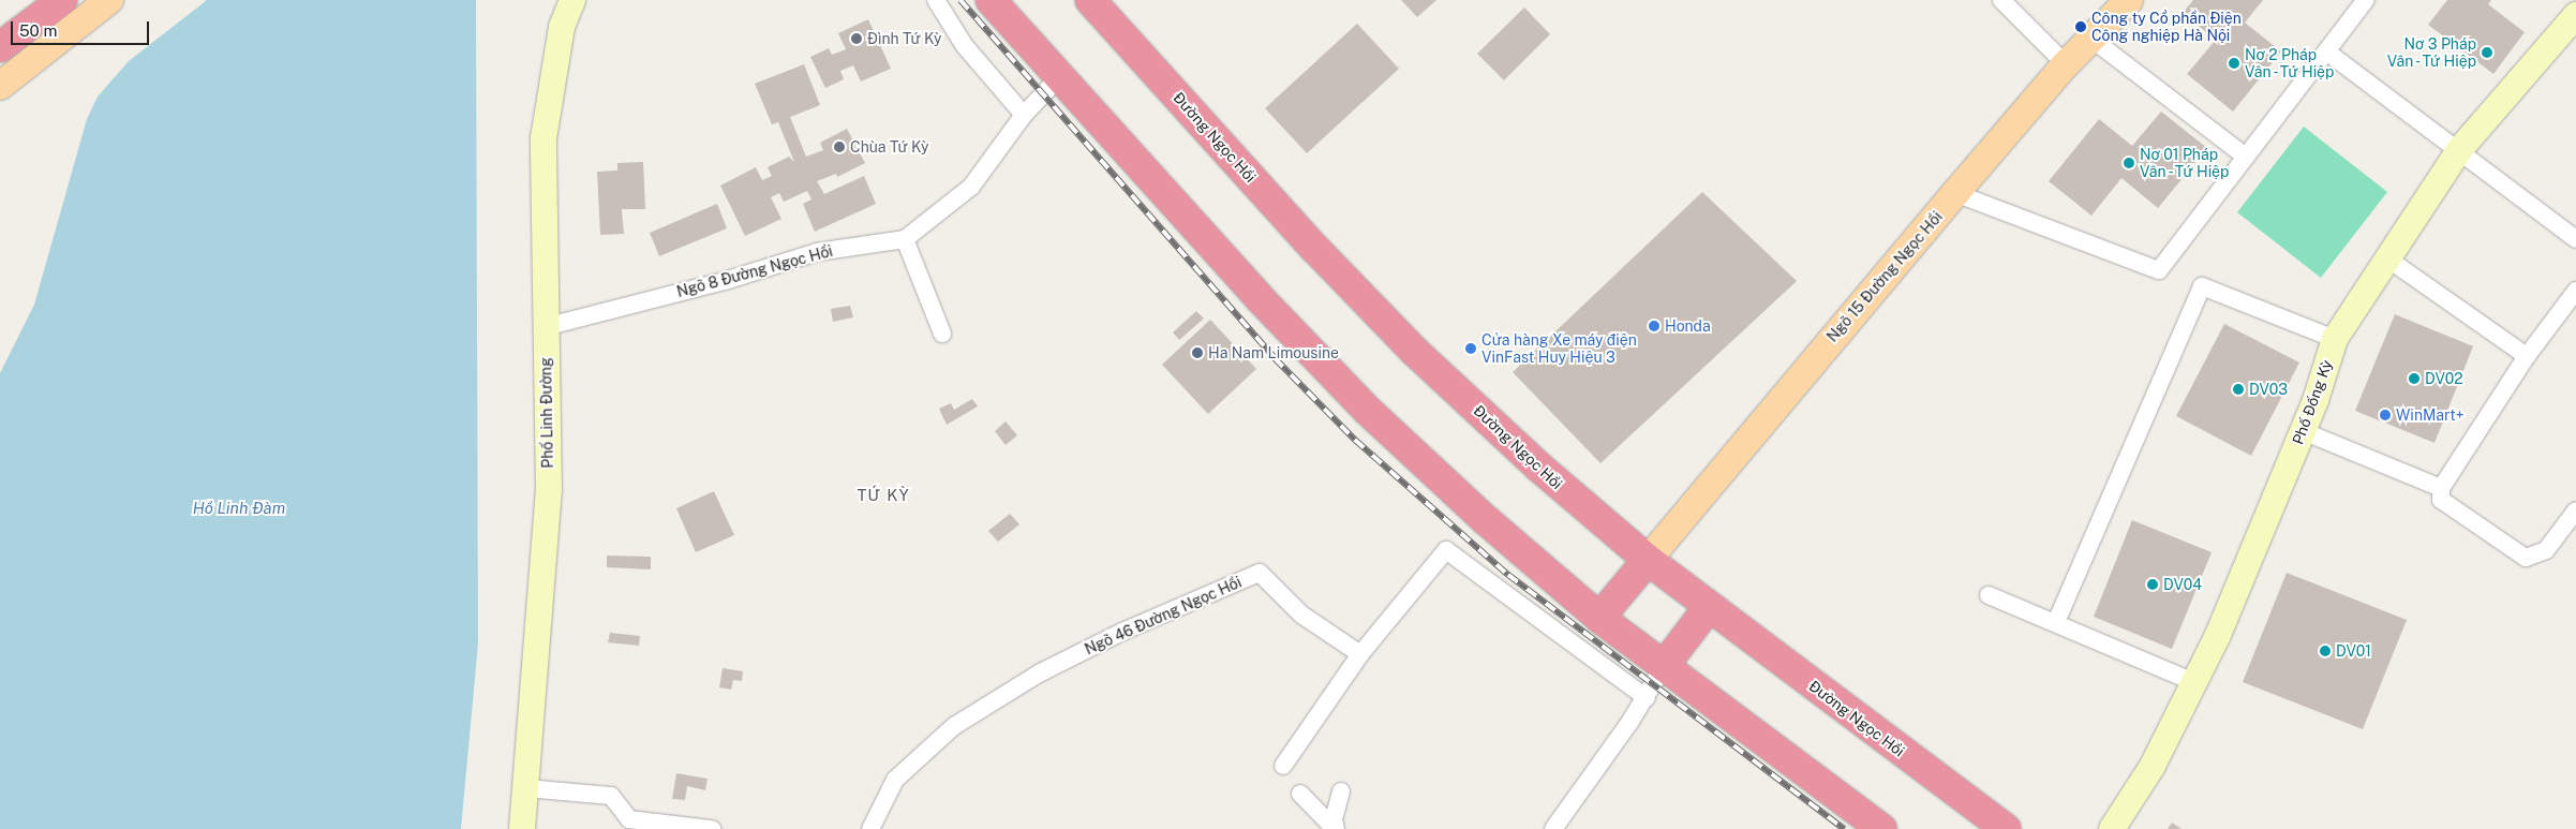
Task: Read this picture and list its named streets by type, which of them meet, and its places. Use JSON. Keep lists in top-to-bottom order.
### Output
{
  "streets": {
    "highway": ["Đường Ngọc Hồi"],
    "main road": ["Ngõ 15 Đường Ngọc Hồi"],
    "street": [
      "Ngõ 8 Đường Ngọc Hồi",
      "Phố Đống Kỳ",
      "Phố Linh Đường",
      "Ngõ 46 Đường Ngọc Hồi"
    ]
  },
  "crossings": [
    ["Đường Ngọc Hồi", "Ngõ 15 Đường Ngọc Hồi"],
    ["Ngõ 8 Đường Ngọc Hồi", "Phố Linh Đường"]
  ],
  "districts": ["TỨ KỲ"],
  "water": ["Hồ Linh Đàm"],
  "places": [
    "Công ty Cổ phần Điện Công nghiệp Hà Nội",
    "Đình Tứ Kỳ",
    "Nơ 3 Pháp Vân - Tứ Hiệp",
    "Nơ 2 Pháp Vân - Tứ Hiệp",
    "Chùa Tứ Kỳ",
    "Nơ 01 Pháp Vân - Tứ Hiệp",
    "Honda",
    "Cửa hàng Xe máy điện VinFast Huy Hiệu 3",
    "Ha Nam Limousine",
    "DV02",
    "DV03",
    "WinMart+",
    "DV04",
    "DV01"
  ],
  "scale_bar": "50 m"
}
